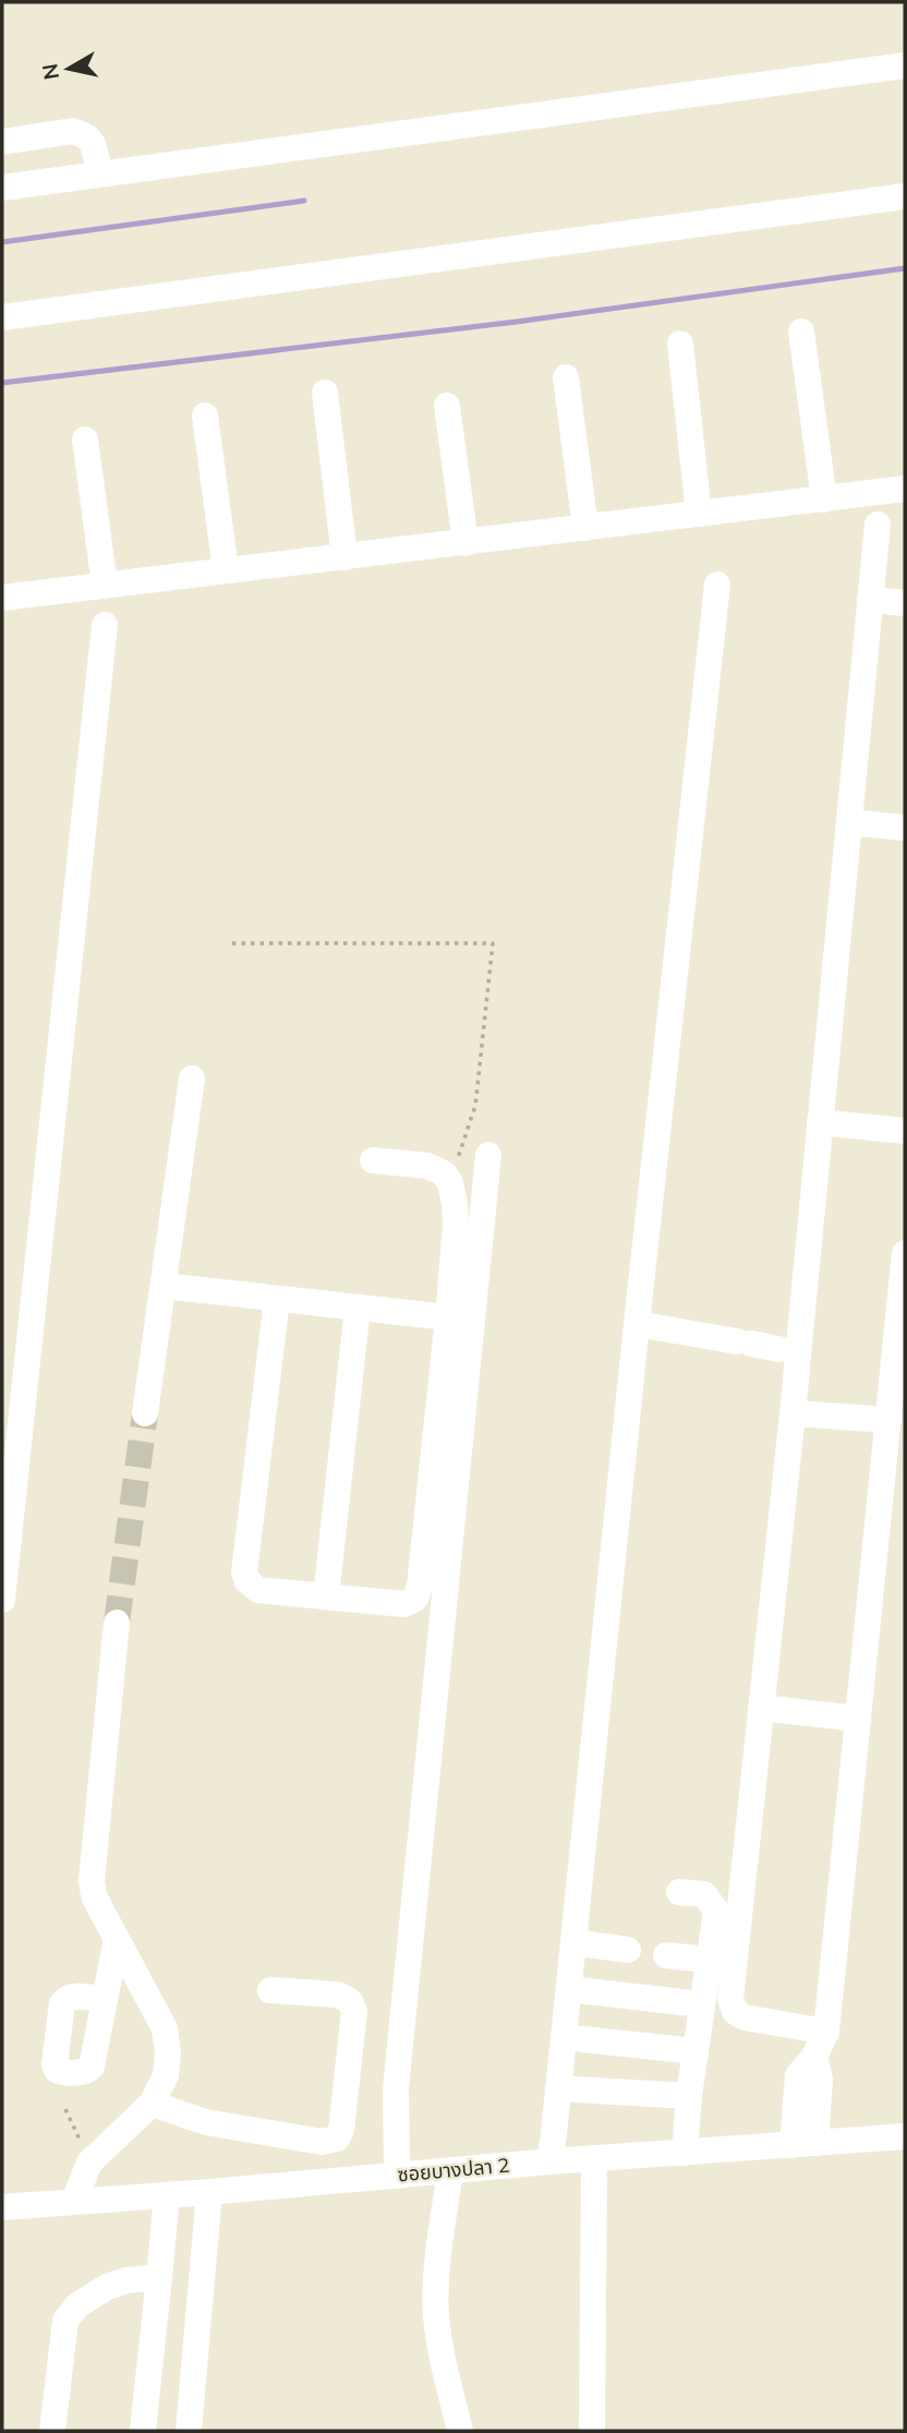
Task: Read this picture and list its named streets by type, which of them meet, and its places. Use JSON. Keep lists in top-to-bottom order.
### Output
{
  "streets": {
    "street": ["ซอยบางปลา 2"]
  },
  "north": "left"
}
